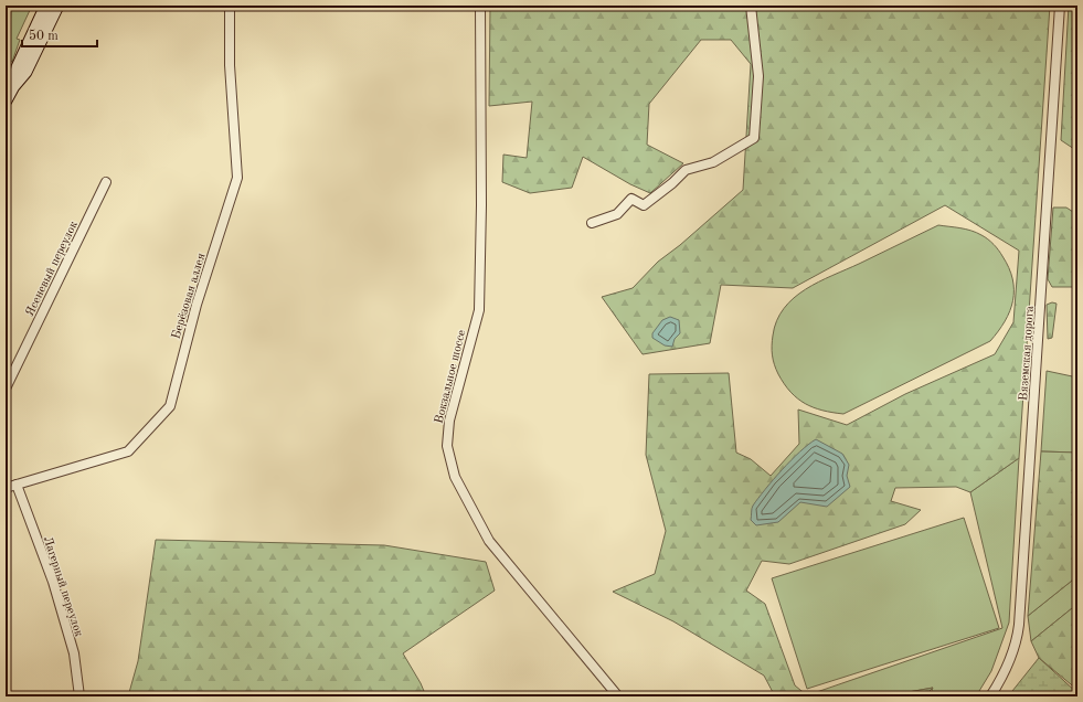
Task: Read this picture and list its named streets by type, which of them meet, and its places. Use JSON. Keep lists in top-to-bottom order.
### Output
{
  "streets": {
    "street": [
      "Ясеневый переулок",
      "Берёзовая аллея",
      "Вяземская дорога",
      "Вокзальное шоссе",
      "Лагерный переулок"
    ]
  },
  "crossings": [
    ["Берёзовая аллея", "Лагерный переулок"]
  ],
  "scale_bar": "50 m"
}
